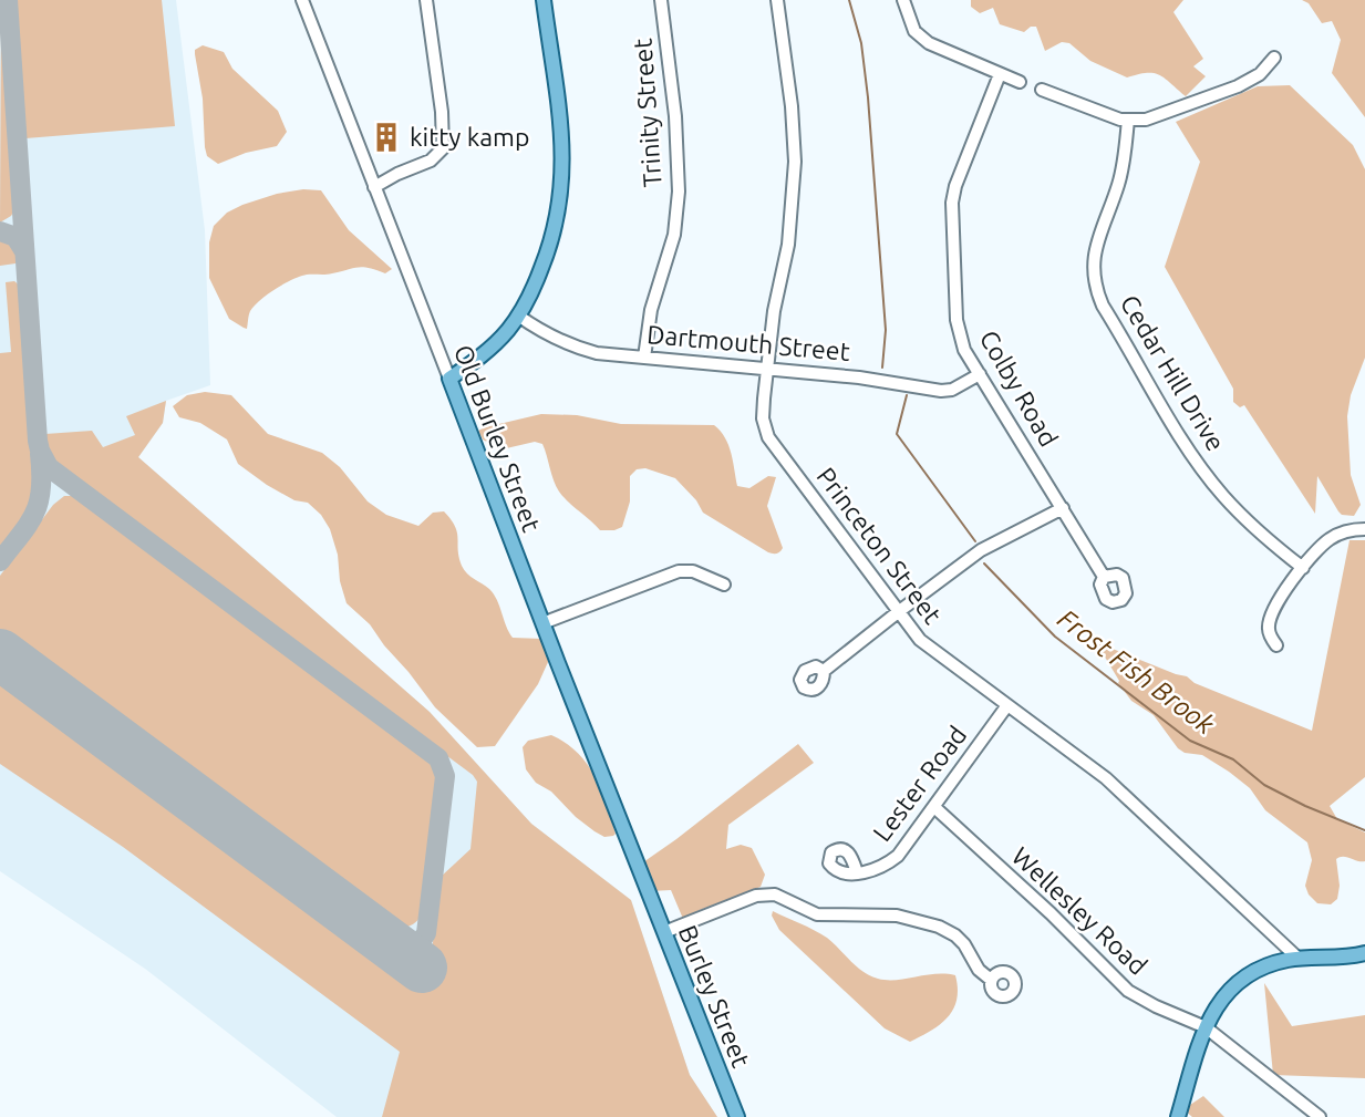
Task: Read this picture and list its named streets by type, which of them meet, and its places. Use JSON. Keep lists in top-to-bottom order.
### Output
{
  "streets": {
    "main road": ["Old Burley Street", "Burley Street"],
    "street": [
      "Trinity Street",
      "Dartmouth Street",
      "Cedar Hill Drive",
      "Colby Road",
      "Princeton Street",
      "Lester Road",
      "Wellesley Road"
    ]
  },
  "crossings": [
    ["Trinity Street", "Dartmouth Street"],
    ["Dartmouth Street", "Colby Road"],
    ["Dartmouth Street", "Princeton Street"],
    ["Old Burley Street", "Burley Street"],
    ["Princeton Street", "Lester Road"],
    ["Lester Road", "Wellesley Road"]
  ],
  "water": ["Frost Fish Brook"],
  "places": {
    "building": ["kitty kamp"]
  }
}
